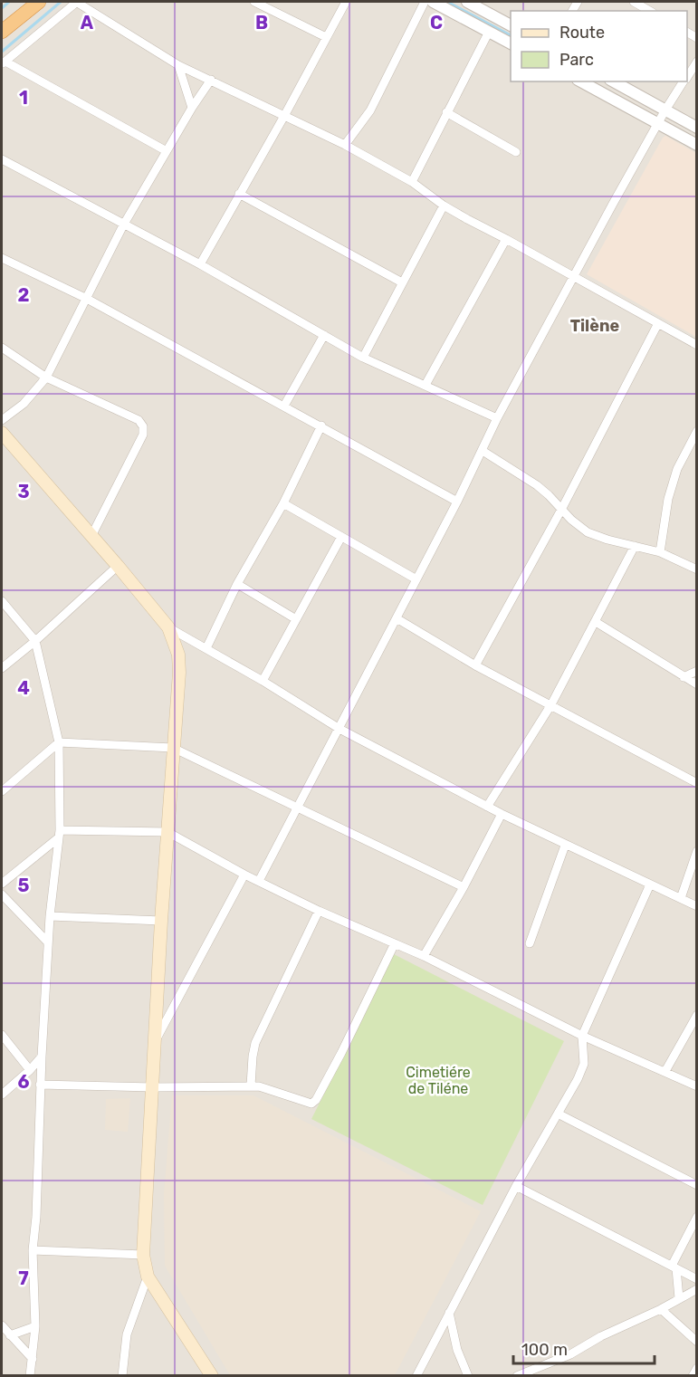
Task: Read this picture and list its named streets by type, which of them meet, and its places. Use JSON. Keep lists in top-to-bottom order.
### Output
{
  "districts": ["Tilène"],
  "parks": ["Cimetiére de Tiléne"],
  "legend": ["Route", "Parc"],
  "scale_bar": "100 m",
  "grid": {
    "columns": ["A", "B", "C"],
    "rows": [
      "1",
      "2",
      "3",
      "4",
      "5",
      "6",
      "7"
    ]
  }
}
